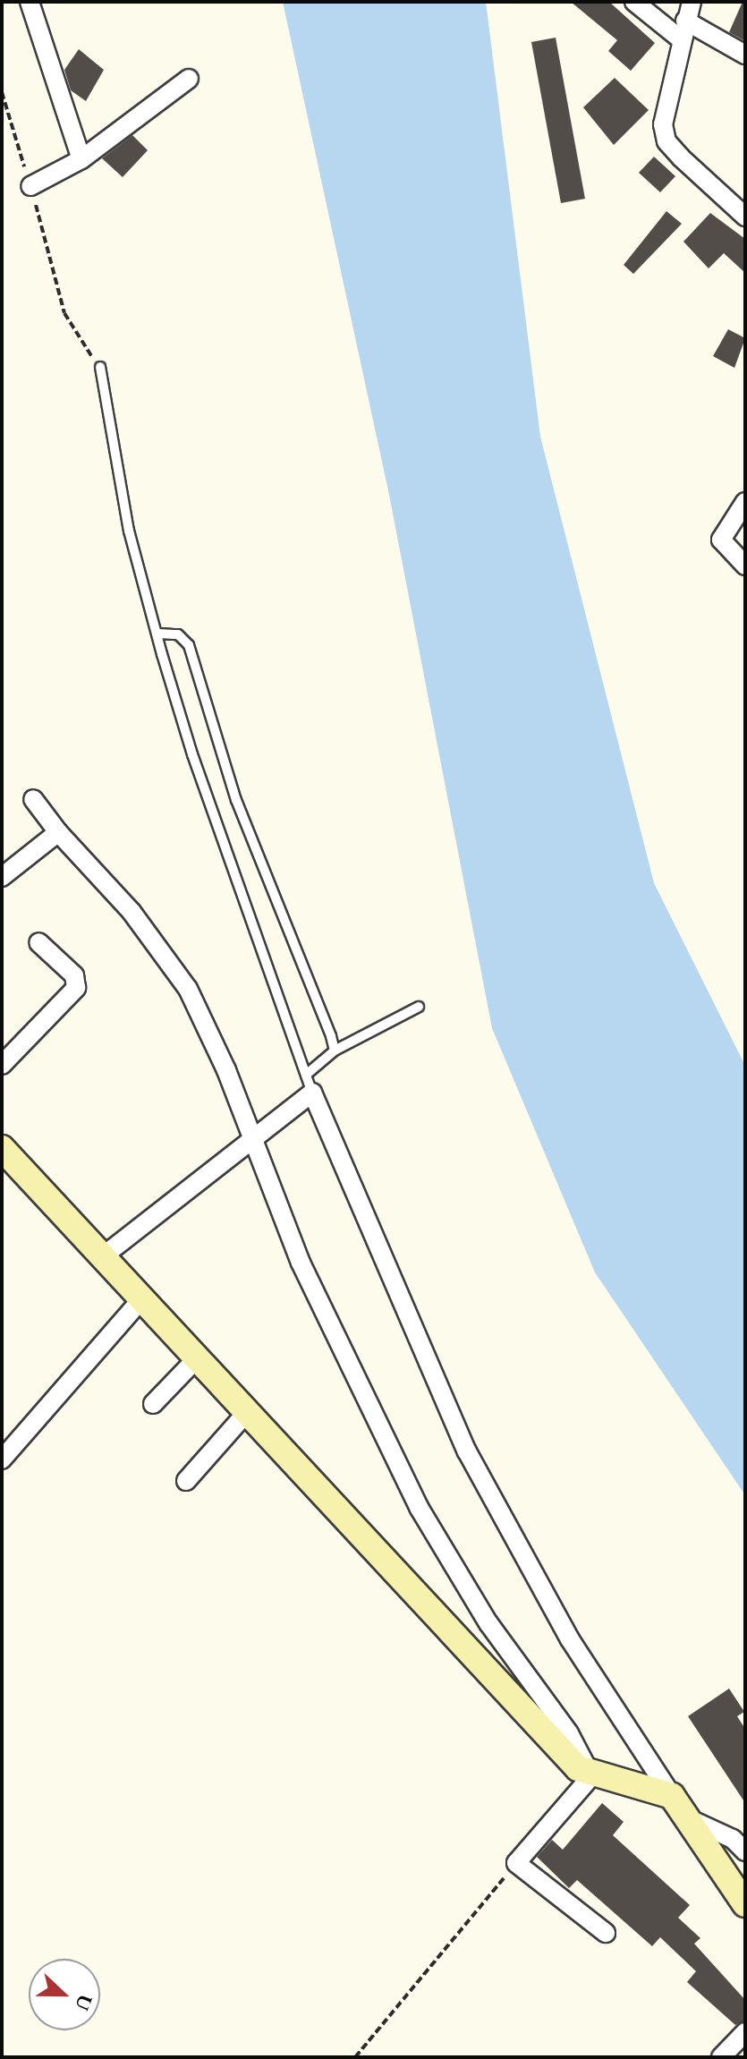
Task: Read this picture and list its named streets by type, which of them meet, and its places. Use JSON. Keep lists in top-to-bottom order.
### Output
{
  "north": "right"
}
